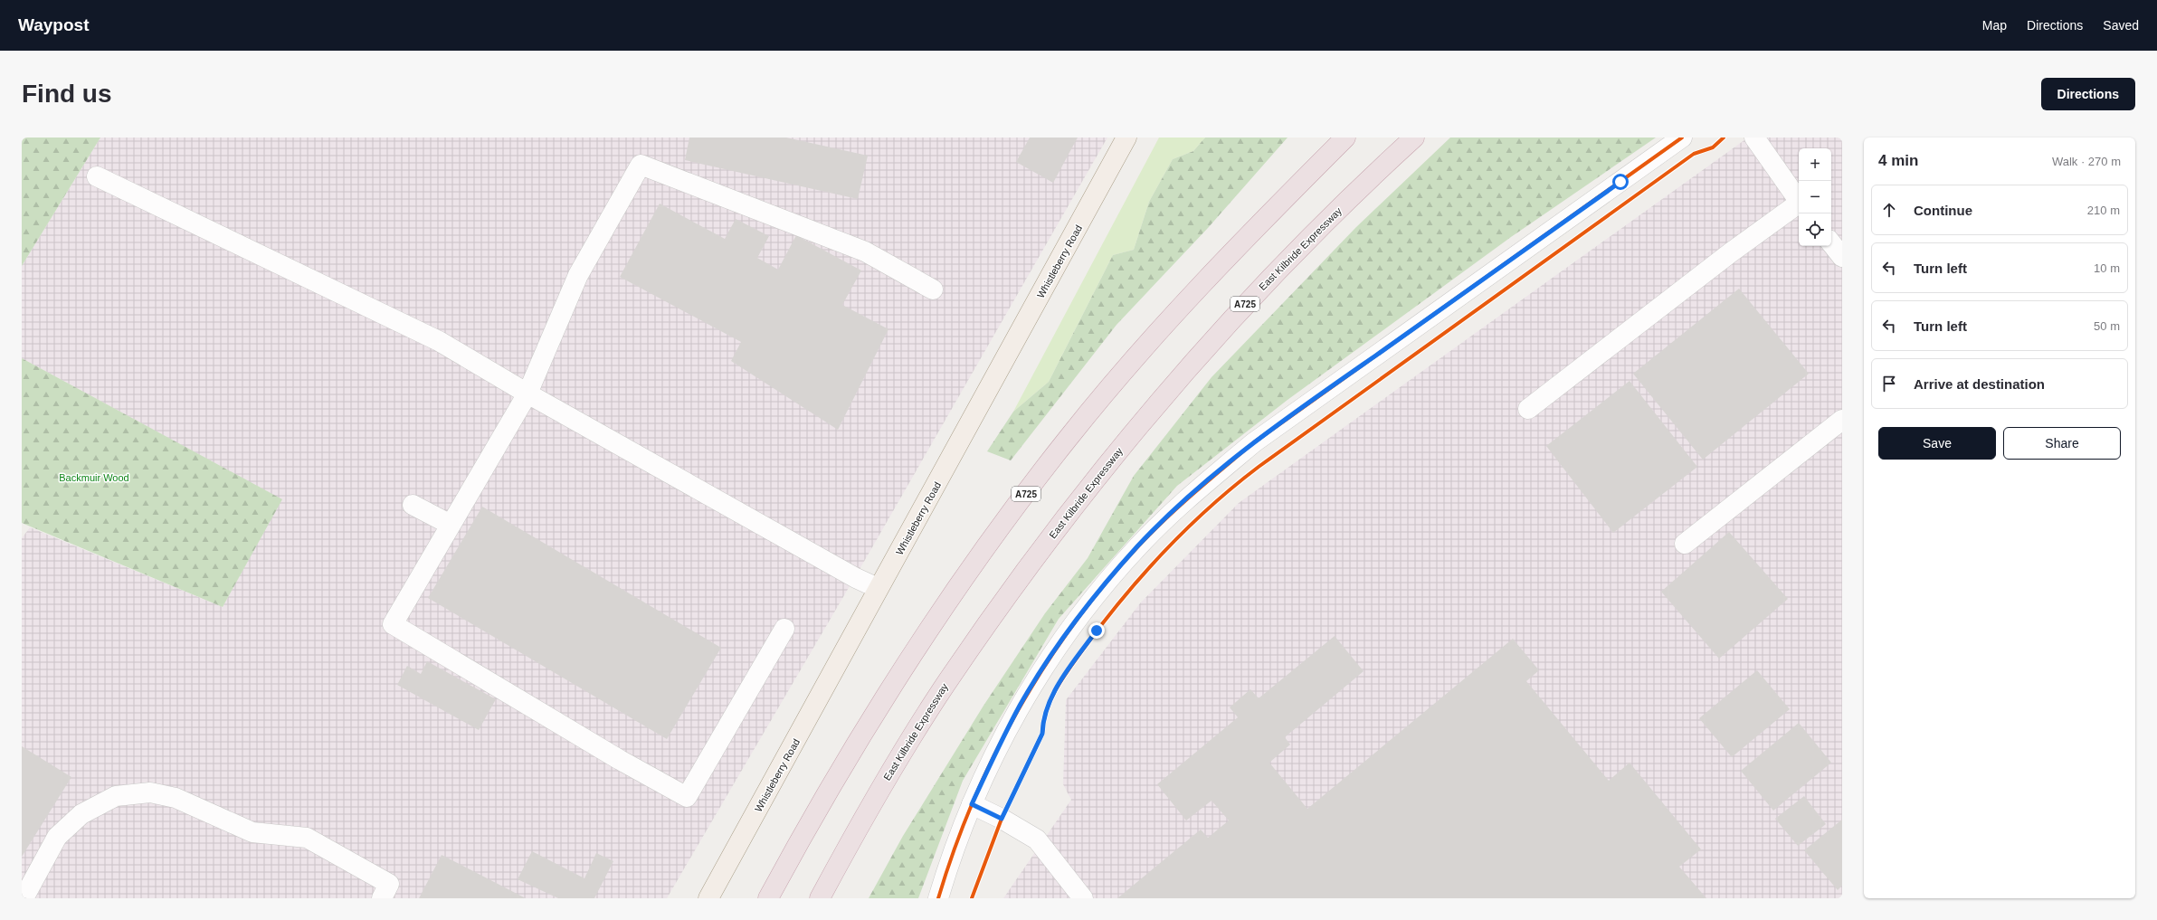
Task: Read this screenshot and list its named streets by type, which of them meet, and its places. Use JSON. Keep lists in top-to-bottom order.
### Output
{
  "streets": {
    "highway": ["East Kilbride Expressway", "A725"],
    "main road": ["Whistleberry Road"]
  },
  "parks": ["Backmuir Wood"],
  "page": {
    "header": "Waypost",
    "nav": ["Map", "Directions", "Saved"],
    "buttons": [
      "Directions",
      ["Save", "Share"]
    ],
    "title": "Find us",
    "heading": ["4 min", "Walk · 270 m"],
    "map_buttons": ["+", "−"],
    "list": [
      ["Continue", "210 m"],
      ["Turn left", "10 m"],
      ["Turn left", "50 m"],
      "Arrive at destination"
    ]
  }
}
